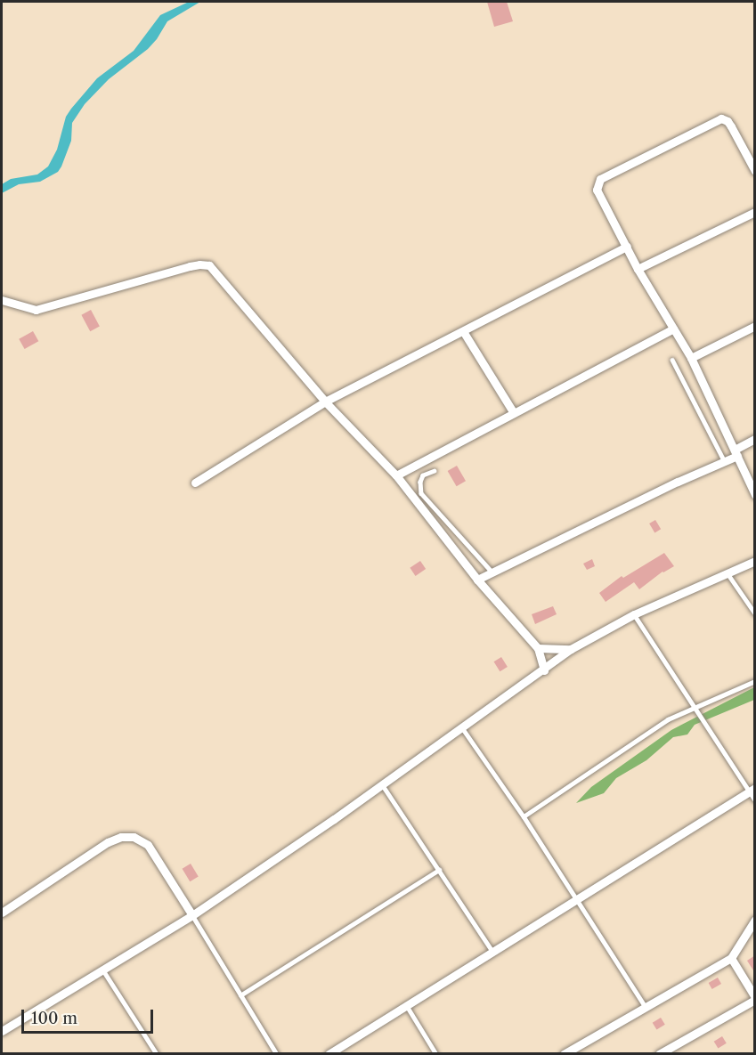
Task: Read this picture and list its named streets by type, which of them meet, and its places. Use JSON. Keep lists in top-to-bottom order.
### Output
{
  "scale_bar": "100 m"
}
